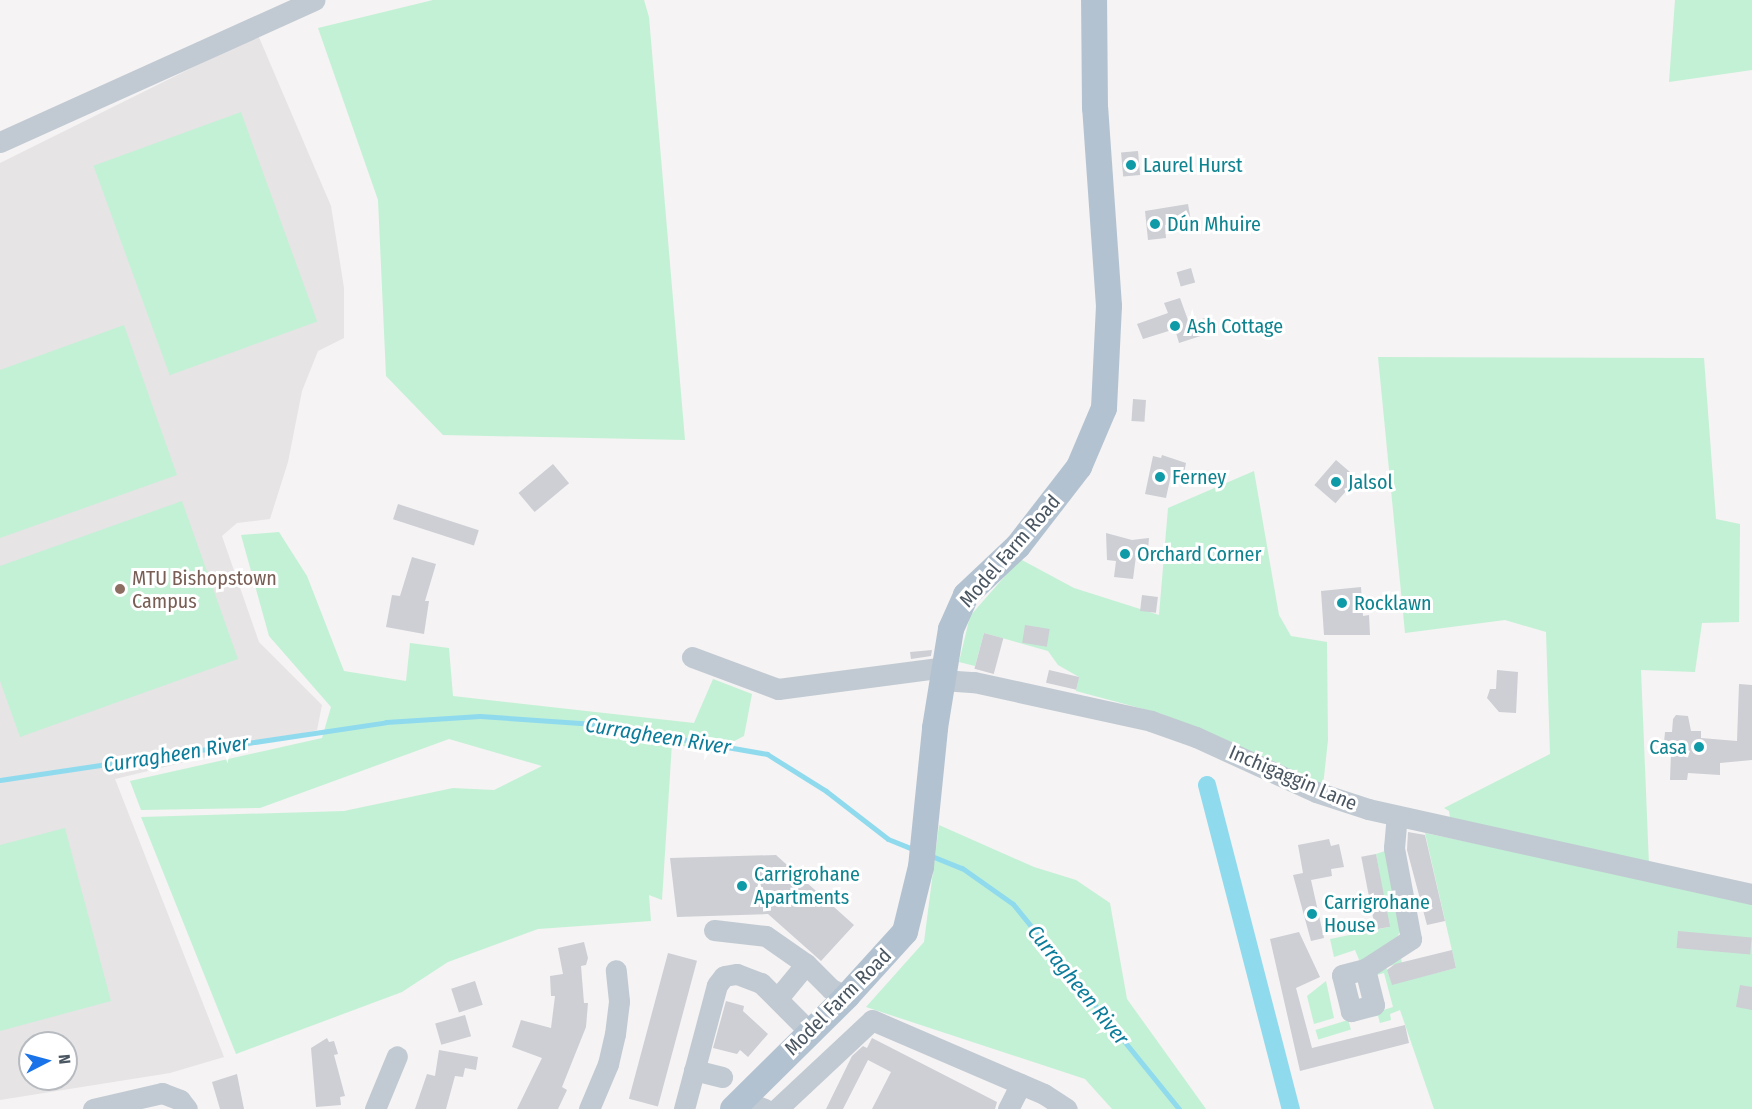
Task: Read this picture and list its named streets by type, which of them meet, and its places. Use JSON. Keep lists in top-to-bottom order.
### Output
{
  "streets": {
    "main road": ["Model Farm Road"],
    "street": ["Inchigaggin Lane"]
  },
  "crossings": [
    ["Model Farm Road", "Inchigaggin Lane"]
  ],
  "water": ["Curragheen River"],
  "places": [
    "Laurel Hurst",
    "Dún Mhuire",
    "Ash Cottage",
    "Ferney",
    "Jalsol",
    "Orchard Corner",
    "MTU Bishopstown Campus",
    "Rocklawn",
    "Casa",
    "Carrigrohane Apartments",
    "Carrigrohane House"
  ],
  "north": "right"
}
